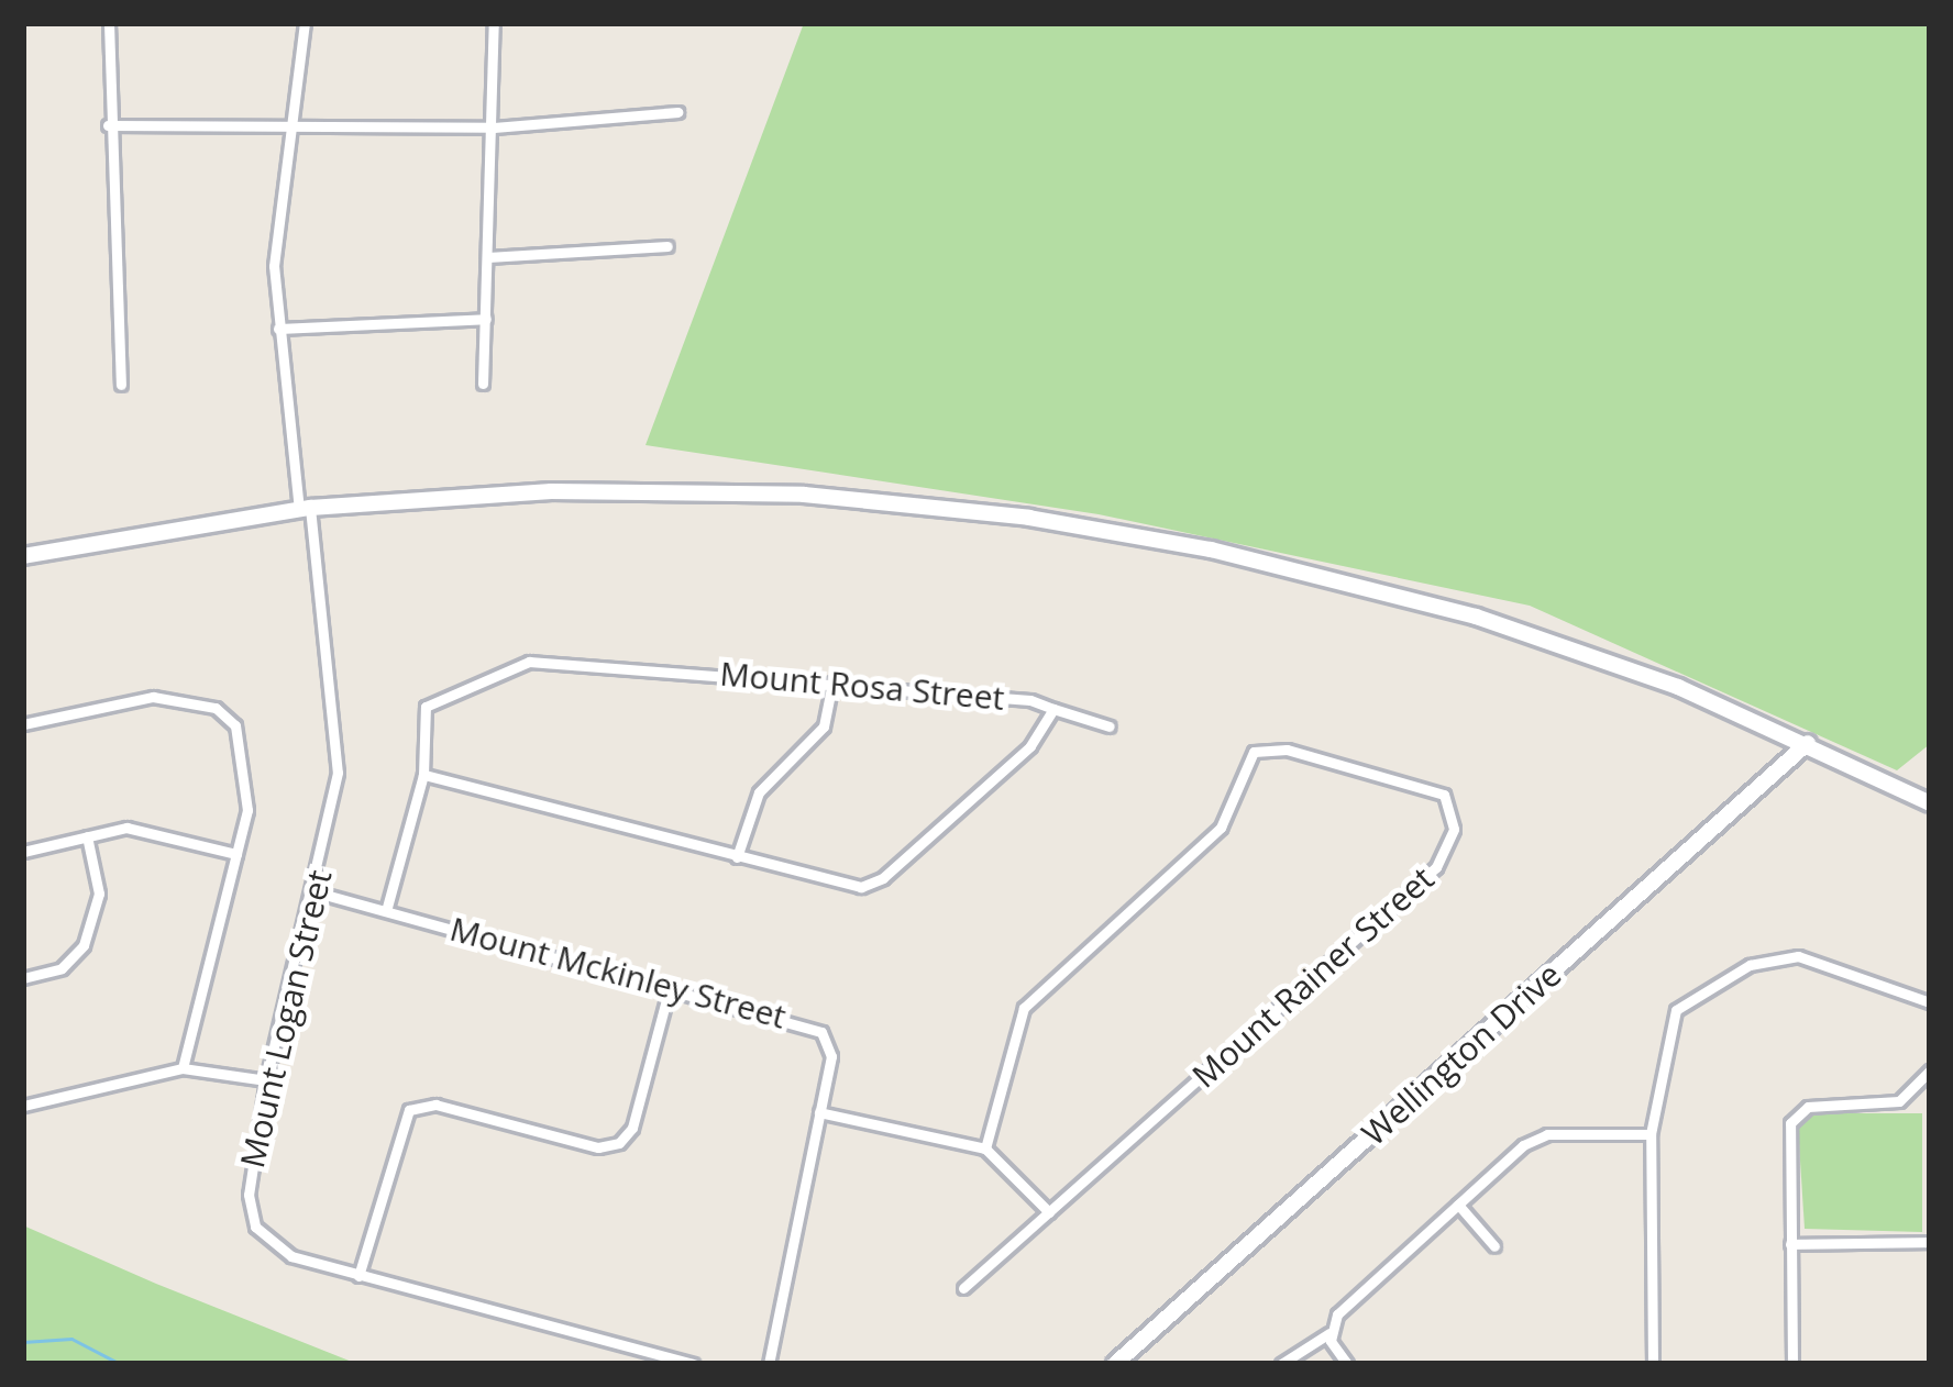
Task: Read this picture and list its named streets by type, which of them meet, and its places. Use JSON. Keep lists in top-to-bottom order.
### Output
{
  "streets": {
    "main road": ["Wellington Drive"],
    "street": [
      "Mount Rosa Street",
      "Mount Mckinley Street",
      "Mount Rainer Street",
      "Mount Logan Street"
    ]
  },
  "crossings": [
    ["Mount Rosa Street", "Mount Mckinley Street"],
    ["Mount Mckinley Street", "Mount Logan Street"]
  ]
}
